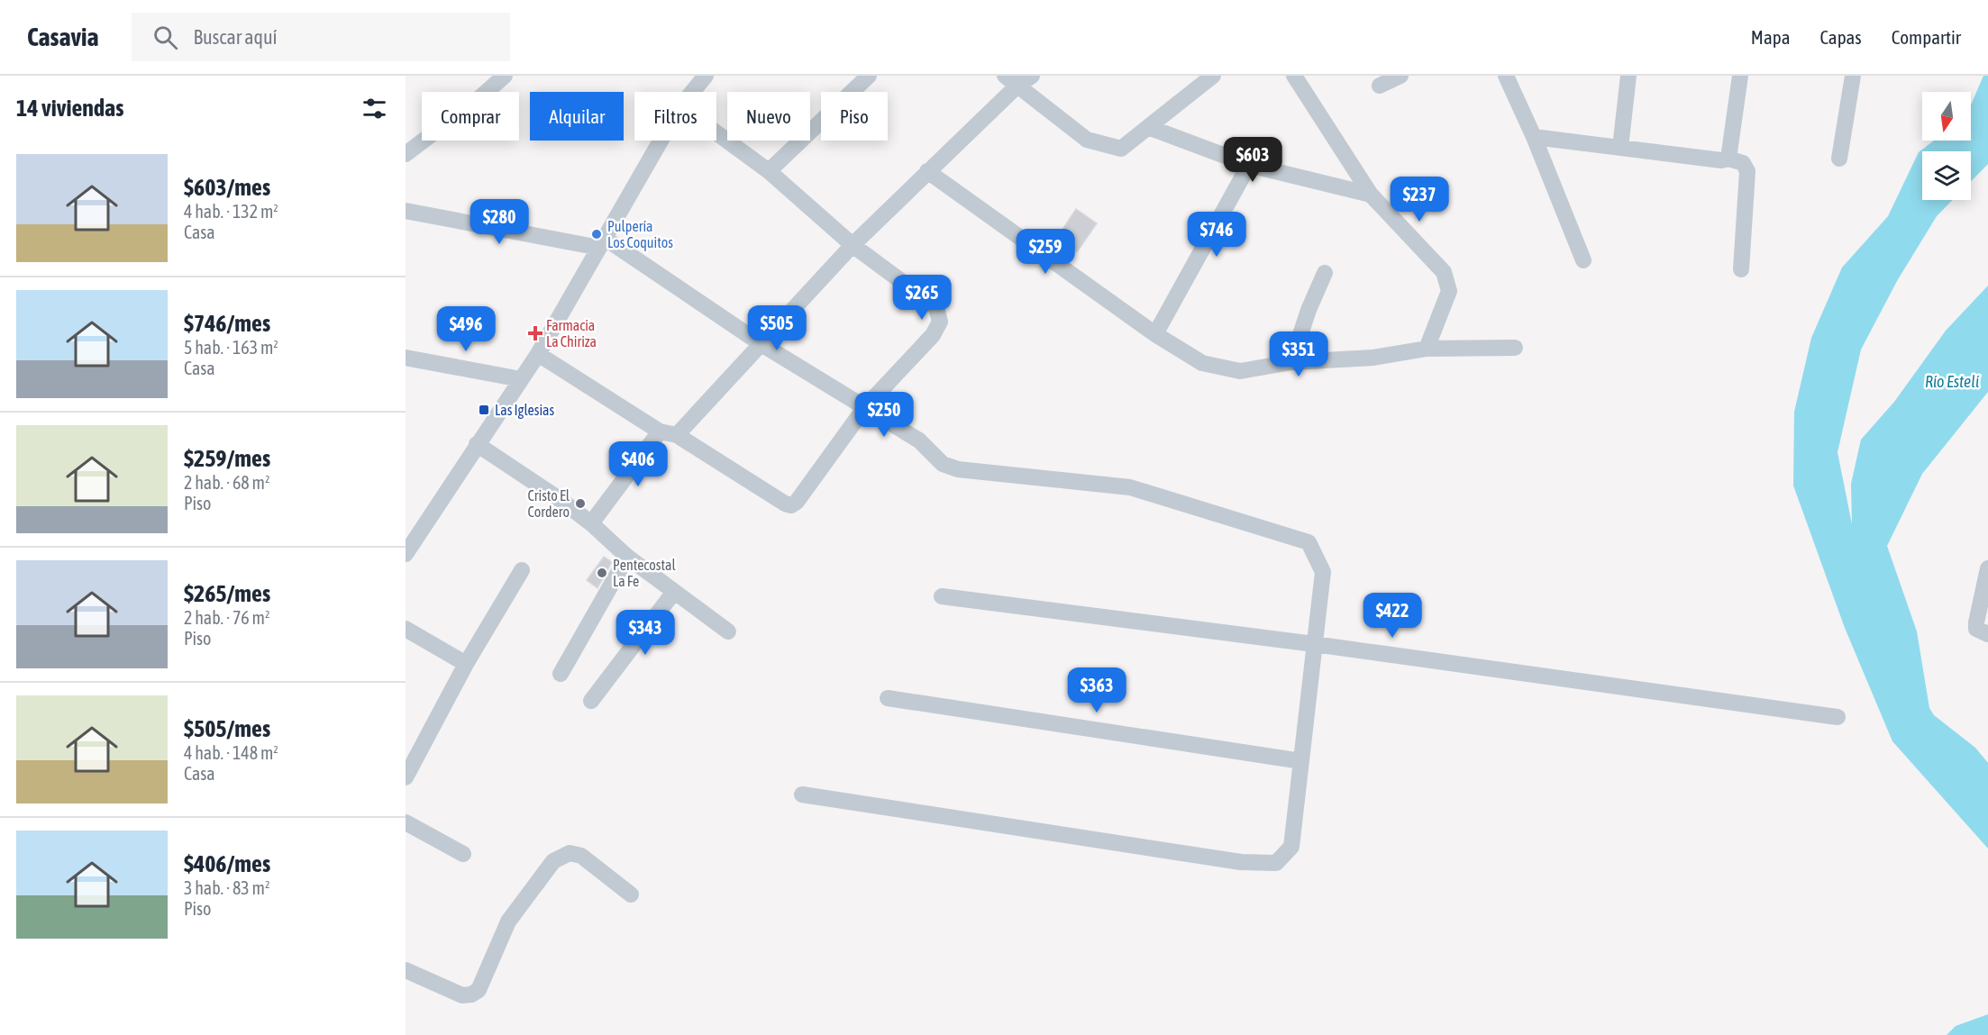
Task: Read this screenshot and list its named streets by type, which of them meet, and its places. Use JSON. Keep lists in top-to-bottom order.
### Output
{
  "water": ["Río Estelí"],
  "places": {
    "other": ["Pulpería Los Coquitos", "Cristo El Cordero", "Pentecostal La Fe"],
    "health": ["Farmacia La Chiriza"],
    "transit": ["Las Iglesias"]
  },
  "north": "bottom",
  "page": {
    "header": "Casavia",
    "search": "Buscar aquí",
    "nav": ["Mapa", "Capas", "Compartir"],
    "heading": "14 viviendas",
    "chip": [
      "Comprar",
      "Alquilar",
      "Filtros",
      "Nuevo",
      "Piso"
    ],
    "price": [
      "$603",
      "$237",
      "$280",
      "$746",
      "$259",
      "$265",
      "$505",
      "$496",
      "$351",
      "$250",
      "$406",
      "$422",
      "$343",
      "$363"
    ],
    "list": [
      {
        "name": "$603/mes",
        "note": "4 hab. · 132 m² · Casa"
      },
      {
        "name": "$746/mes",
        "note": "5 hab. · 163 m² · Casa"
      },
      {
        "name": "$259/mes",
        "note": "2 hab. · 68 m² · Piso"
      },
      {
        "name": "$265/mes",
        "note": "2 hab. · 76 m² · Piso"
      },
      {
        "name": "$505/mes",
        "note": "4 hab. · 148 m² · Casa"
      },
      {
        "name": "$406/mes",
        "note": "3 hab. · 83 m² · Piso"
      }
    ]
  }
}
